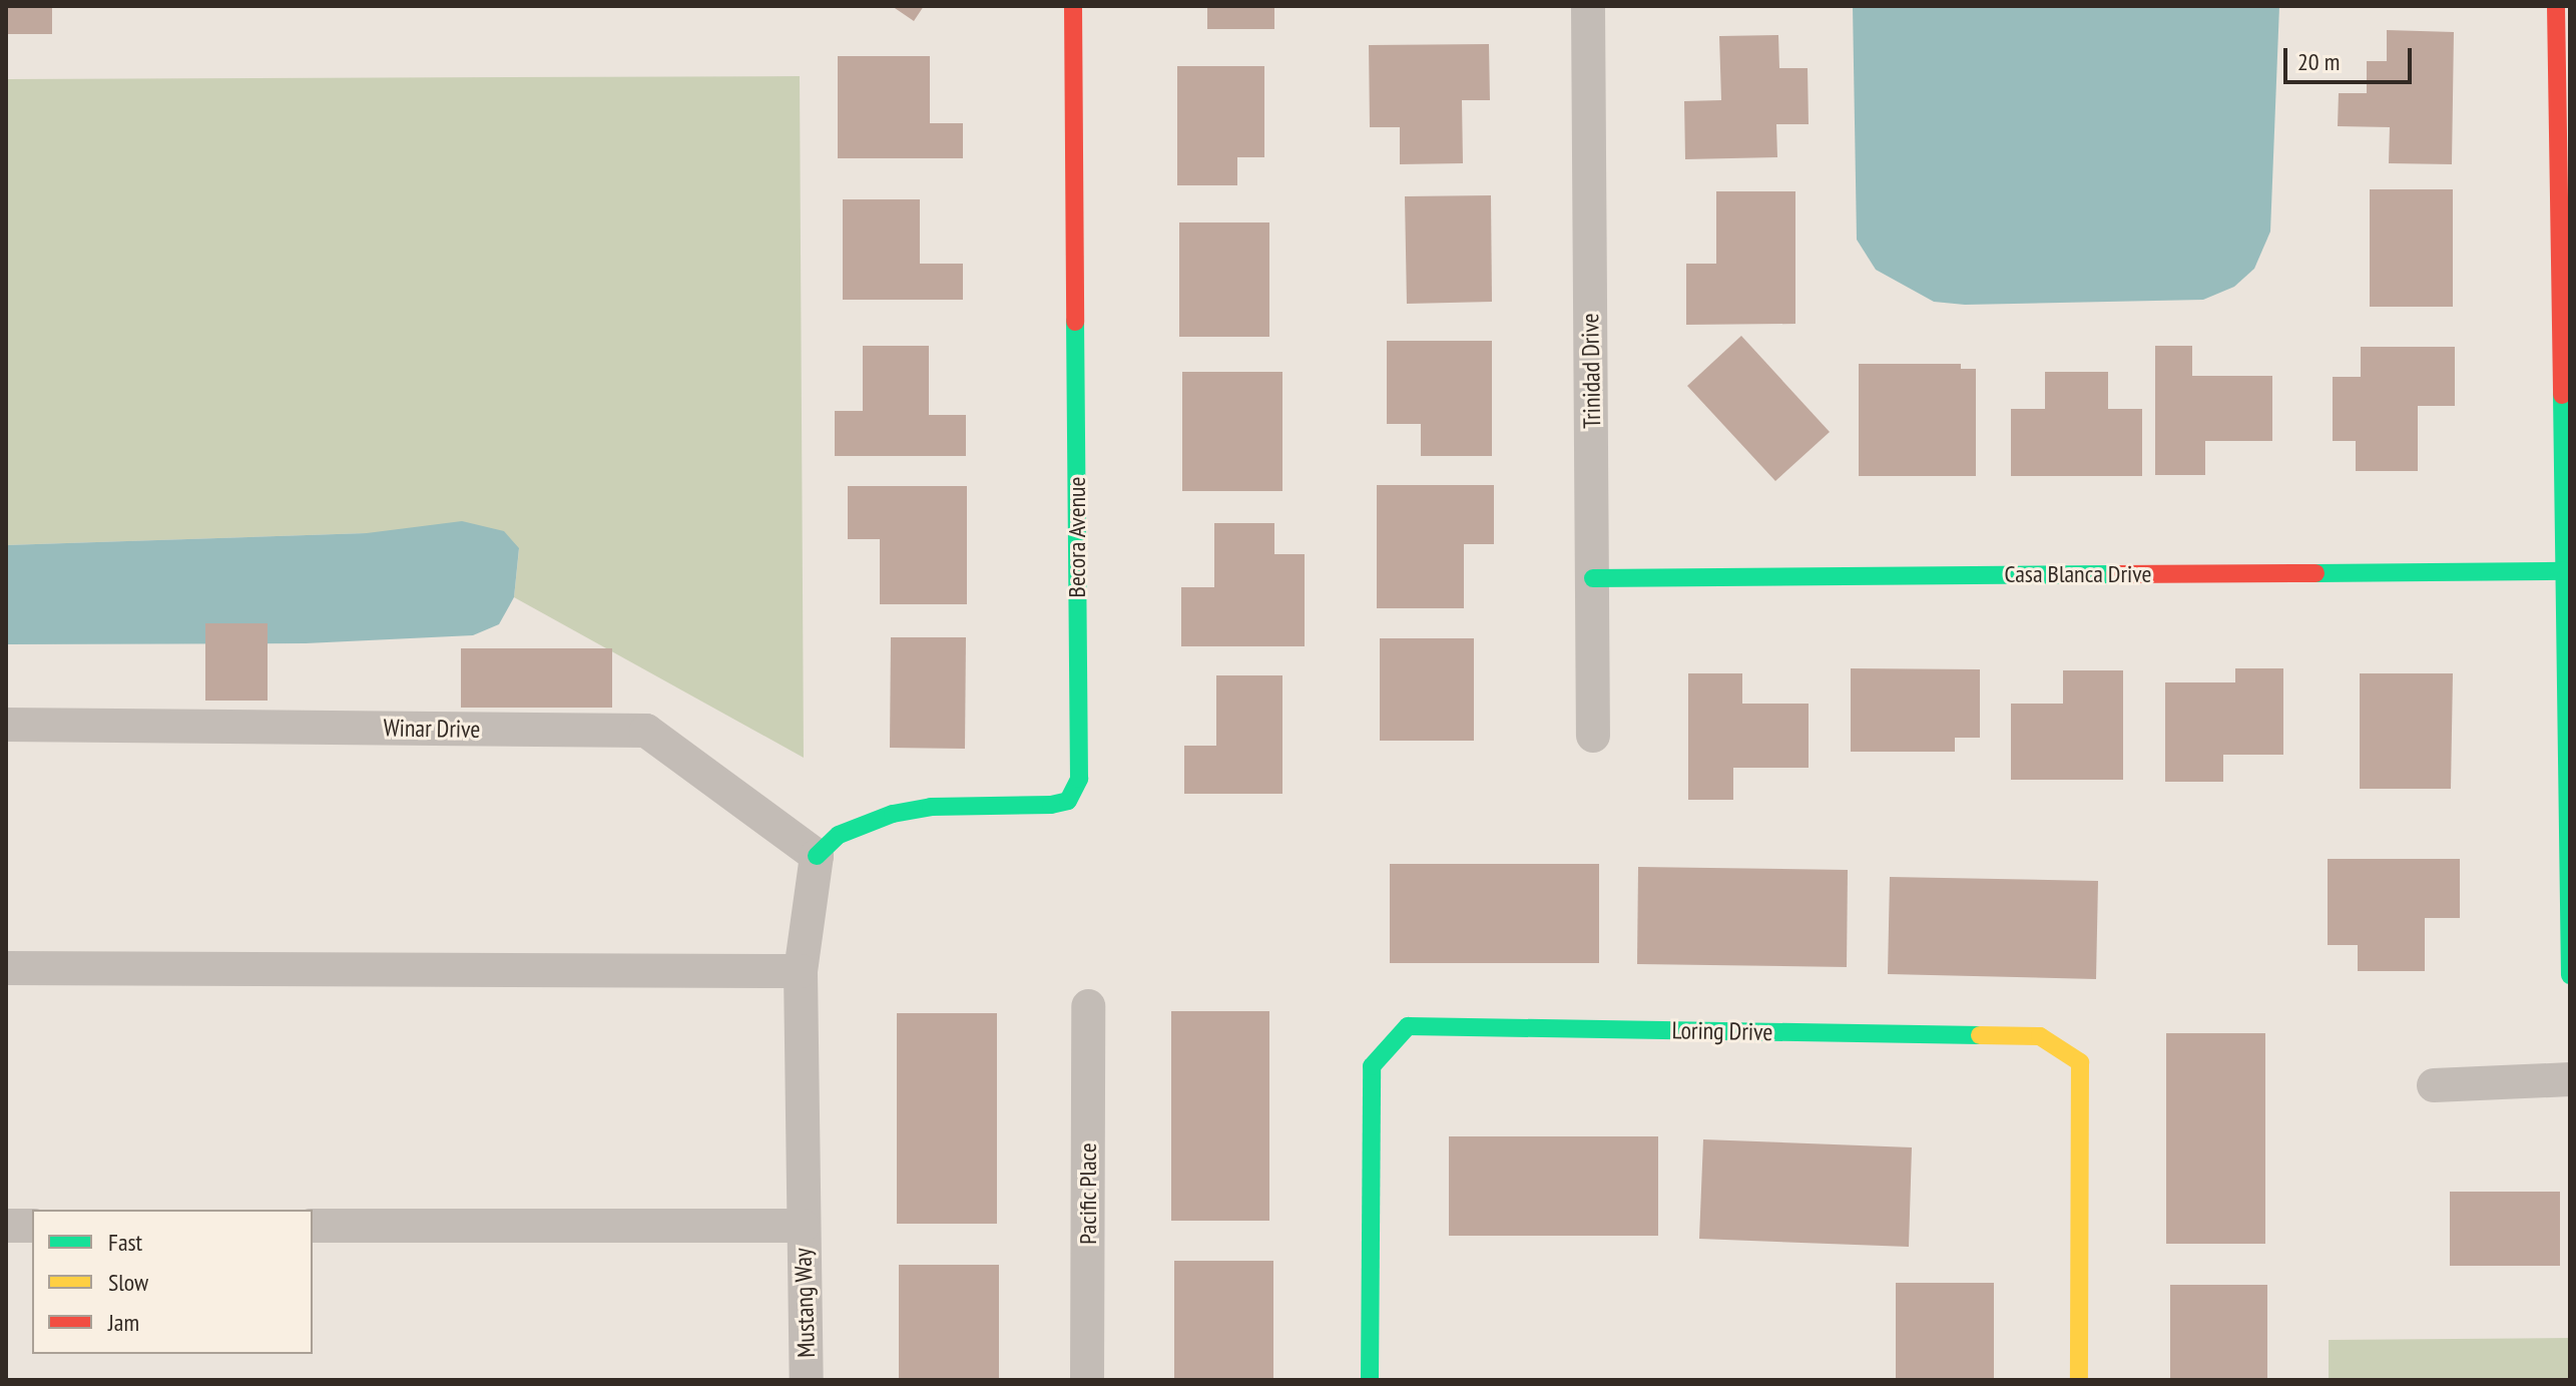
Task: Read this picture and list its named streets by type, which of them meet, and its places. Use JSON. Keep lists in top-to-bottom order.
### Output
{
  "streets": {
    "street": [
      "Trinidad Drive",
      "Becora Avenue",
      "Casa Blanca Drive",
      "Winar Drive",
      "Loring Drive",
      "Pacific Place",
      "Mustang Way"
    ]
  },
  "crossings": [
    ["Trinidad Drive", "Casa Blanca Drive"],
    ["Becora Avenue", "Winar Drive"],
    ["Becora Avenue", "Mustang Way"],
    ["Winar Drive", "Mustang Way"]
  ],
  "legend": ["Fast", "Slow", "Jam"],
  "scale_bar": "20 m"
}
